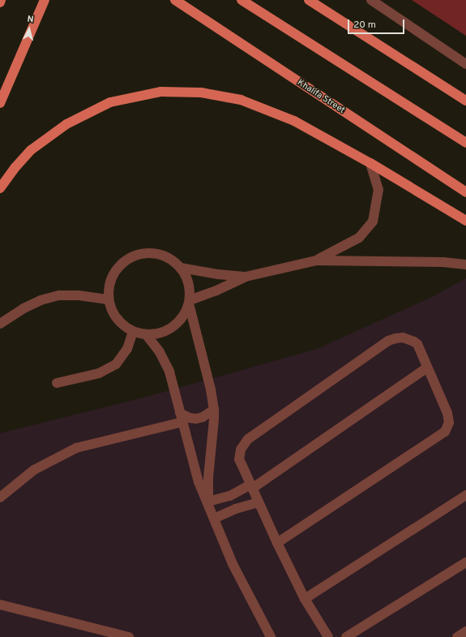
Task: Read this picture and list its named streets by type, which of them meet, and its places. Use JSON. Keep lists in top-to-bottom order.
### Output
{
  "streets": {
    "main road": ["Khalifa Street"]
  },
  "scale_bar": "20 m",
  "north": "top"
}
